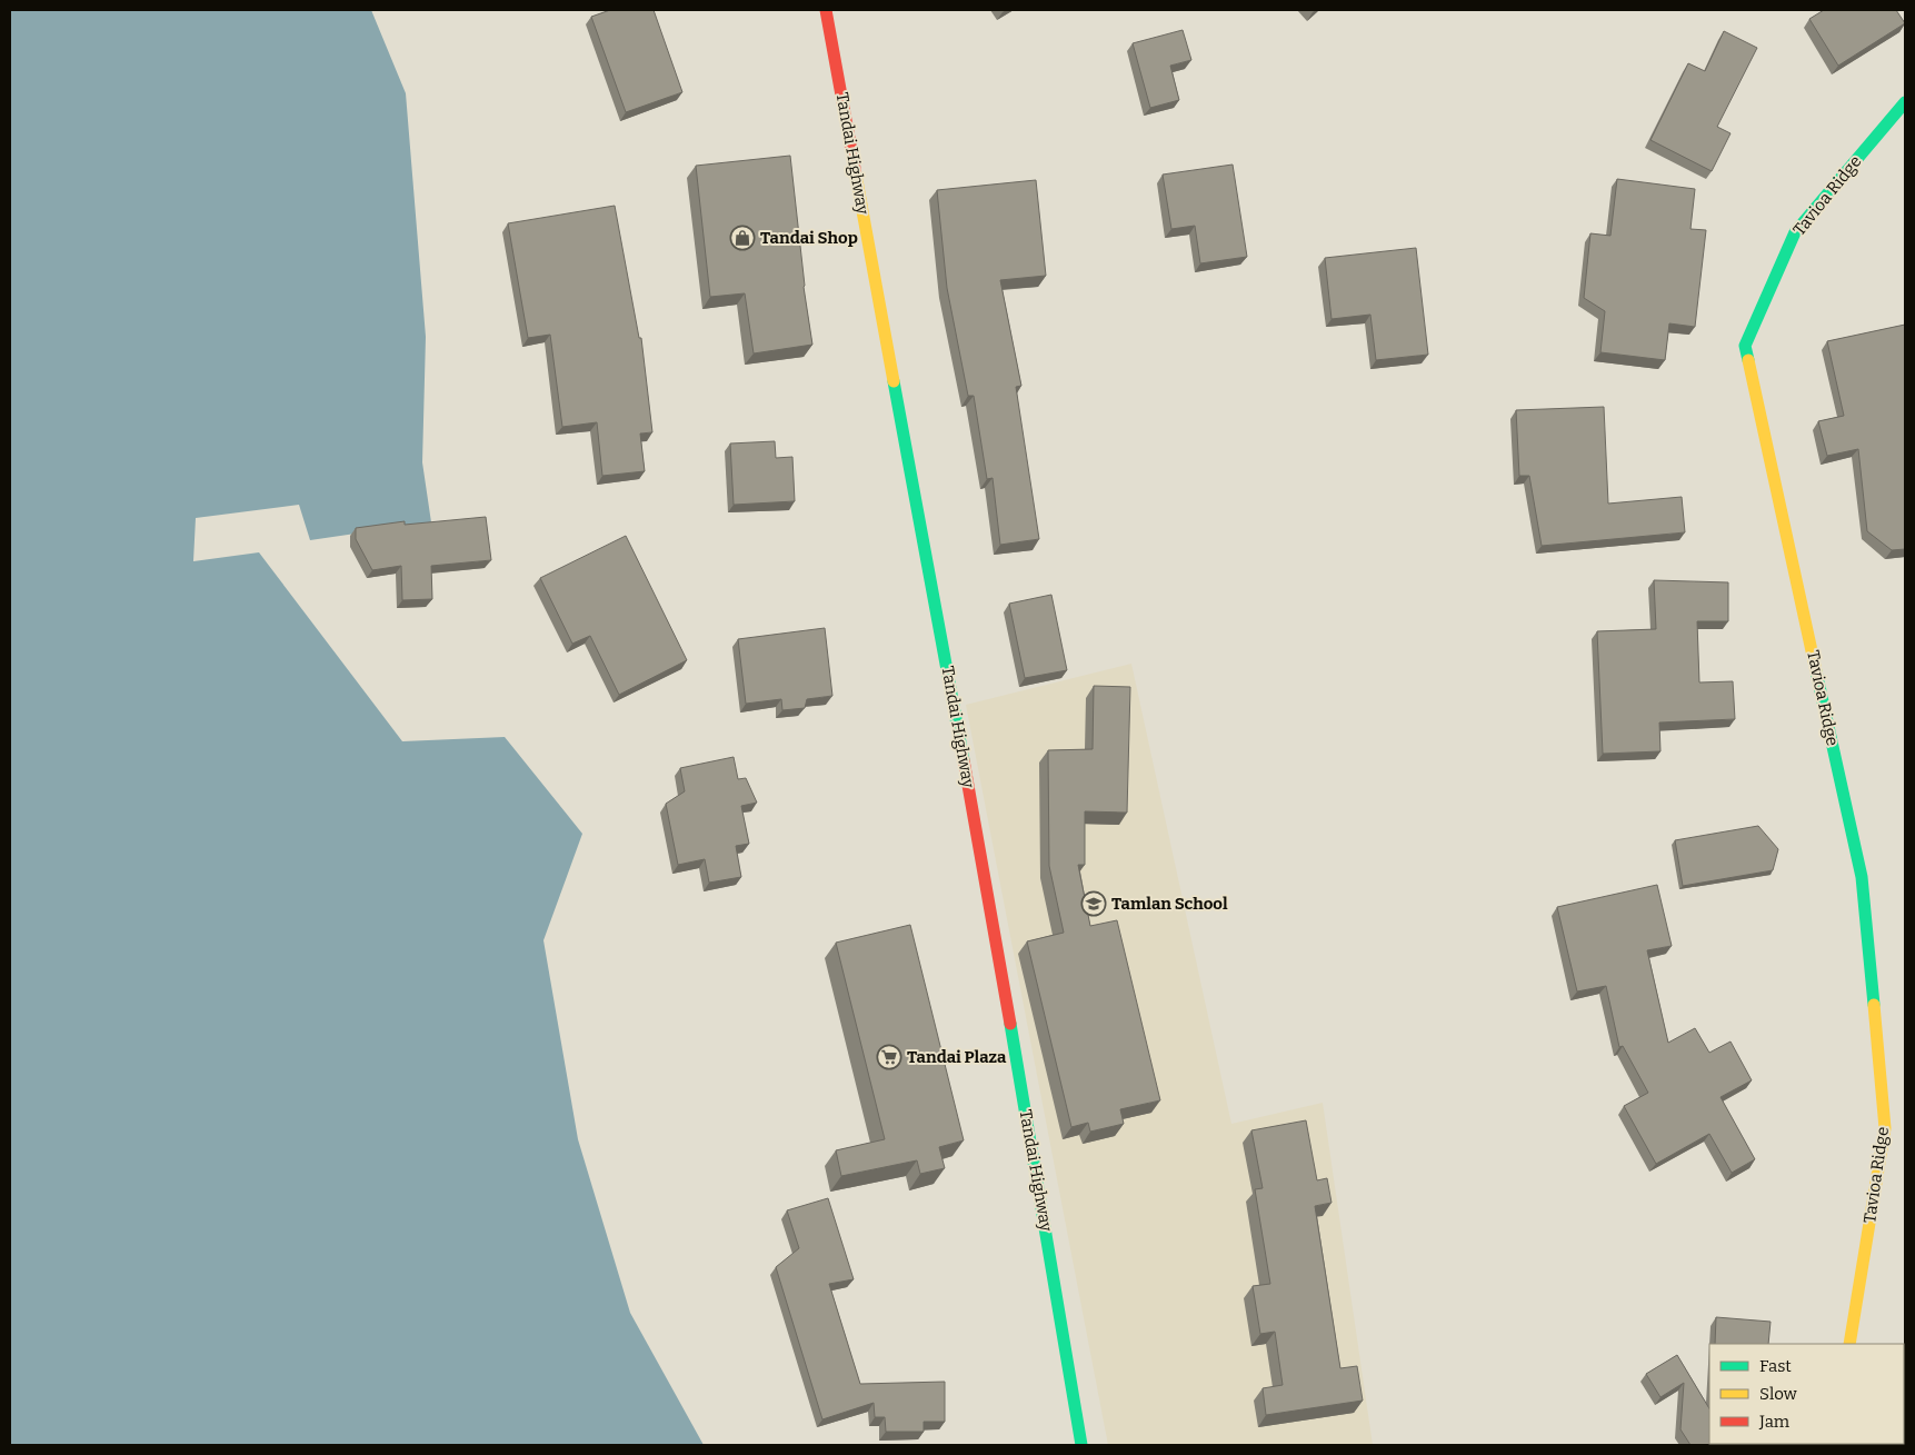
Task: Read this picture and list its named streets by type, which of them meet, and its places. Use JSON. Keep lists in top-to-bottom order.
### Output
{
  "streets": {
    "main road": ["Tandai Highway", "Tavioa Ridge"]
  },
  "places": {
    "shop": ["Tandai Shop"],
    "school or university": ["Tamlan School"],
    "supermarket": ["Tandai Plaza"]
  },
  "legend": ["Fast", "Slow", "Jam"]
}
